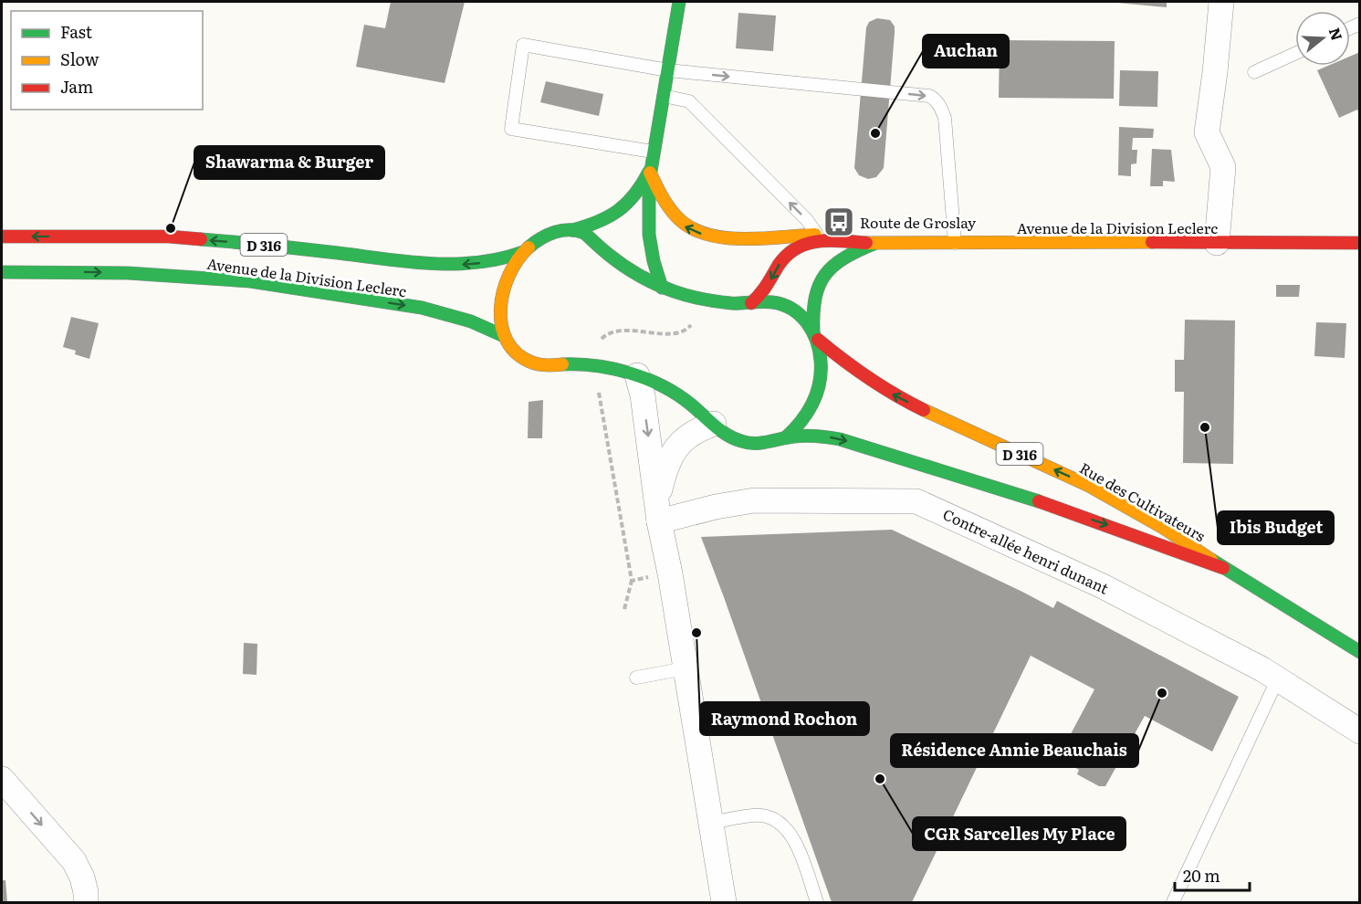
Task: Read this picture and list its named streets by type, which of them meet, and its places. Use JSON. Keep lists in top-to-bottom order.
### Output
{
  "streets": {
    "main road": ["Avenue de la Division Leclerc", "D 316", "Rue des Cultivateurs"],
    "street": ["Contre-allée henri dunant"]
  },
  "crossings": [
    ["Avenue de la Division Leclerc", "Rue des Cultivateurs"],
    ["D 316", "Rue des Cultivateurs"]
  ],
  "places": {
    "other": [
      "Auchan",
      "Shawarma & Burger",
      "Ibis Budget",
      "Raymond Rochon",
      "Résidence Annie Beauchais",
      "CGR Sarcelles My Place"
    ],
    "bus stop": ["Route de Groslay"]
  },
  "legend": ["Fast", "Slow", "Jam"],
  "scale_bar": "20 m",
  "north": "right"
}
